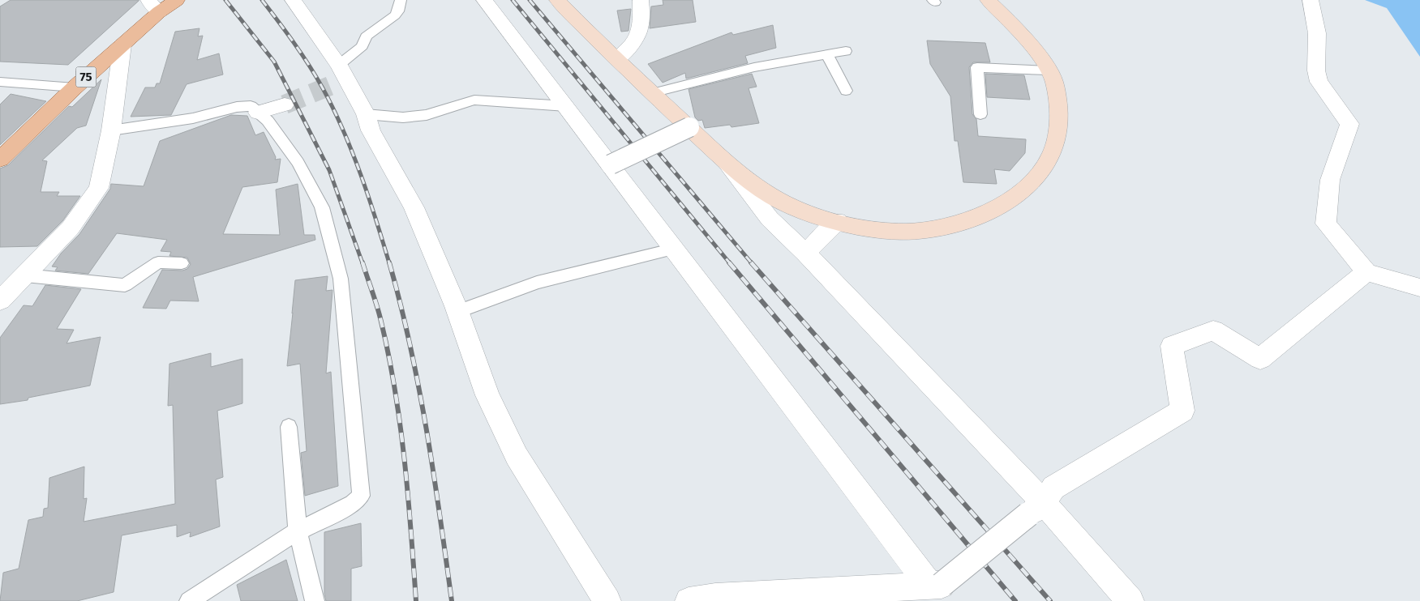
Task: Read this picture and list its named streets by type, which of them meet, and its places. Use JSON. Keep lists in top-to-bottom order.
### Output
{
  "streets": {
    "main road": ["75"]
  }
}
